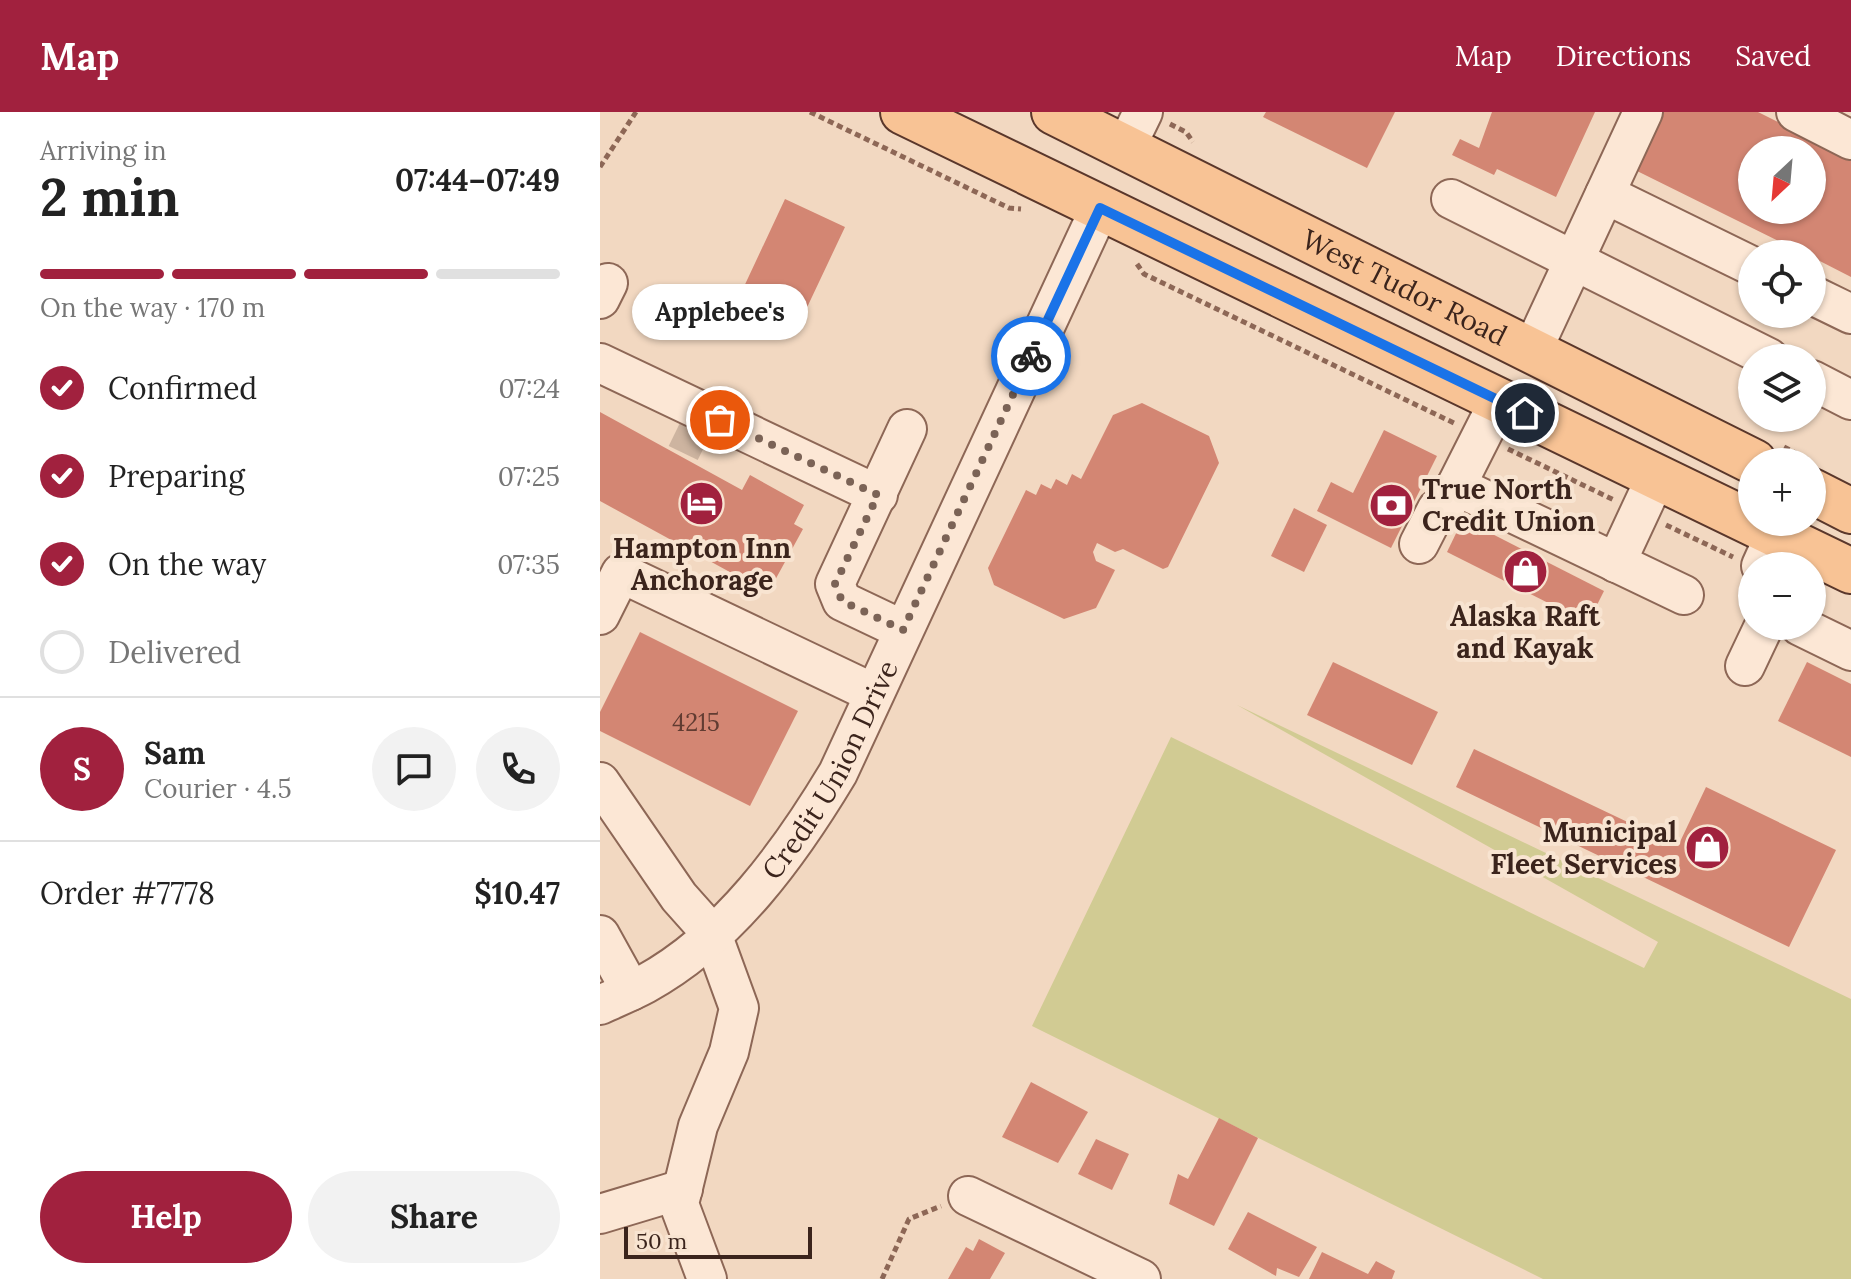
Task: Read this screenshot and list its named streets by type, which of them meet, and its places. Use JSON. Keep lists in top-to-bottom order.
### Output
{
  "streets": {
    "main road": ["West Tudor Road"],
    "street": ["Credit Union Drive"]
  },
  "crossings": [
    ["West Tudor Road", "Credit Union Drive"]
  ],
  "places": {
    "other": ["Applebee's"],
    "hotel": ["Hampton Inn Anchorage"],
    "bank": ["True North Credit Union"],
    "shop": ["Alaska Raft and Kayak", "Municipal Fleet Services"]
  },
  "house_numbers": ["4215"],
  "scale_bar": "50 m",
  "north": "bottom left",
  "page": {
    "header": "Map",
    "nav": ["Map", "Directions", "Saved"],
    "heading": ["2 min", "Arriving in", "07:44–07:49"],
    "panel": [
      "Sam",
      "Courier · 4.5",
      "Order #7778",
      "$10.47"
    ],
    "map_buttons": ["+", "−"],
    "bar": "On the way · 170 m",
    "bubble": "Applebee's",
    "list": [
      ["Confirmed", "07:24"],
      ["Preparing", "07:25"],
      ["On the way", "07:35"],
      "Delivered"
    ],
    "round": "S",
    "buttons": ["Help", "Share"],
    "scale": "50 m"
  }
}
